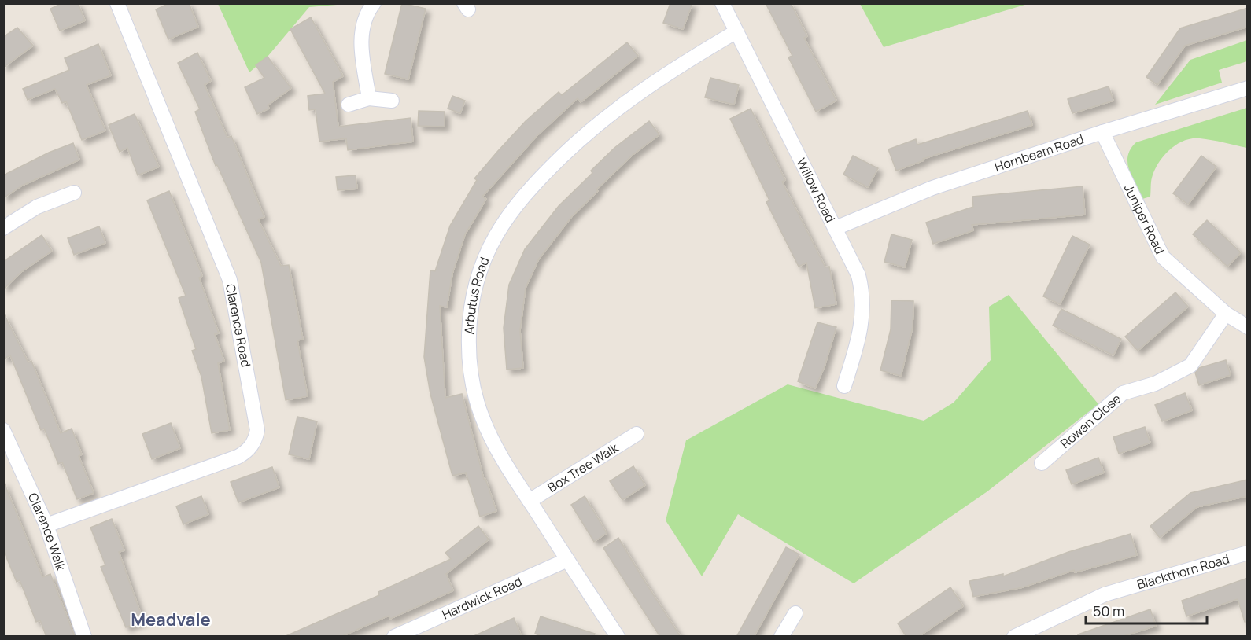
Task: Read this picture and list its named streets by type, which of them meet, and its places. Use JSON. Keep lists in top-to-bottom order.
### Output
{
  "streets": {
    "street": [
      "Hornbeam Road",
      "Willow Road",
      "Juniper Road",
      "Arbutus Road",
      "Clarence Road",
      "Rowan Close",
      "Box Tree Walk",
      "Clarence Walk",
      "Blackthorn Road",
      "Hardwick Road"
    ]
  },
  "crossings": [
    ["Hornbeam Road", "Willow Road"],
    ["Hornbeam Road", "Juniper Road"],
    ["Willow Road", "Arbutus Road"],
    ["Juniper Road", "Rowan Close"],
    ["Arbutus Road", "Box Tree Walk"],
    ["Arbutus Road", "Hardwick Road"],
    ["Clarence Road", "Clarence Walk"]
  ],
  "districts": ["Meadvale"],
  "scale_bar": "50 m"
}
